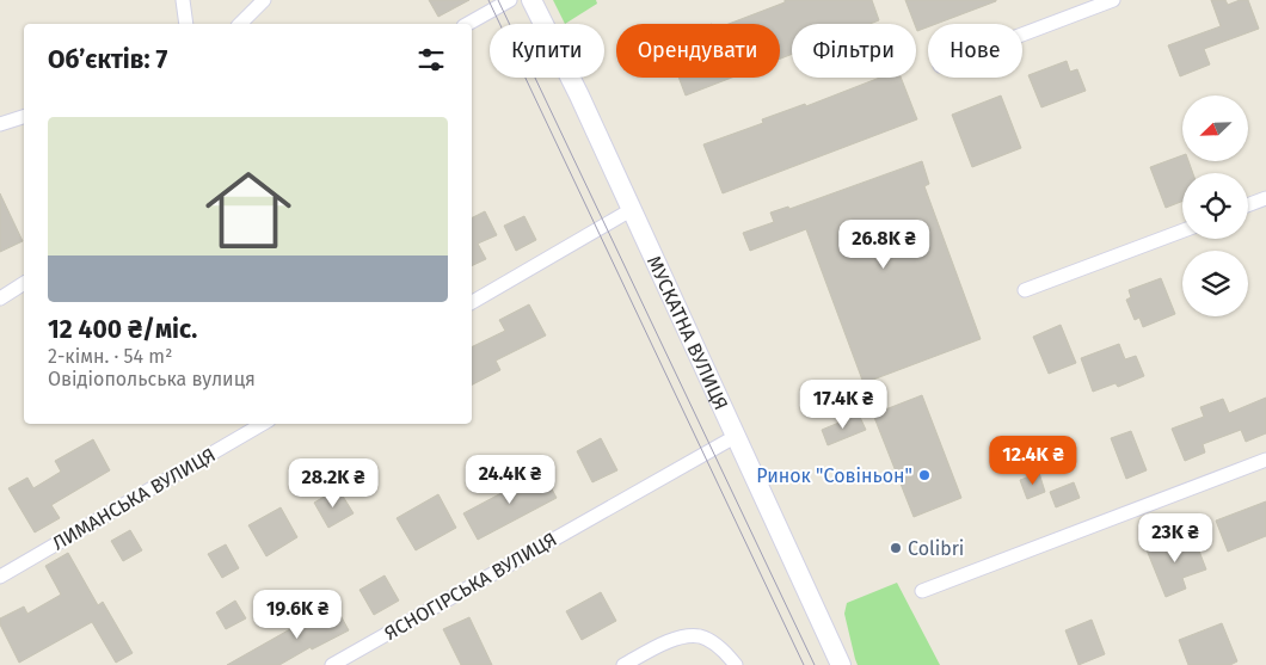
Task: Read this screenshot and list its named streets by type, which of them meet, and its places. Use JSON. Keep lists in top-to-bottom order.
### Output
{
  "streets": {
    "street": ["МУСКАТНА ВУЛИЦЯ", "ЛИМАНСЬКА ВУЛИЦЯ", "ЯСНОГІРСЬКА ВУЛИЦЯ"]
  },
  "crossings": [
    ["МУСКАТНА ВУЛИЦЯ", "ЯСНОГІРСЬКА ВУЛИЦЯ"]
  ],
  "places": ["Ринок \"Совіньон\"", "Colibri"],
  "north": "bottom left",
  "page": {
    "chip": [
      "Купити",
      "Орендувати",
      "Фільтри",
      "Нове"
    ],
    "heading": "Об’єктів: 7",
    "list": [
      {
        "name": "12 400 ₴/міс.",
        "note": "2-кімн. · 54 m² · Овідіопольська вулиця"
      }
    ],
    "price": [
      "26.8K ₴",
      "17.4K ₴",
      "12.4K ₴",
      "24.4K ₴",
      "28.2K ₴",
      "23K ₴",
      "19.6K ₴"
    ]
  }
}
